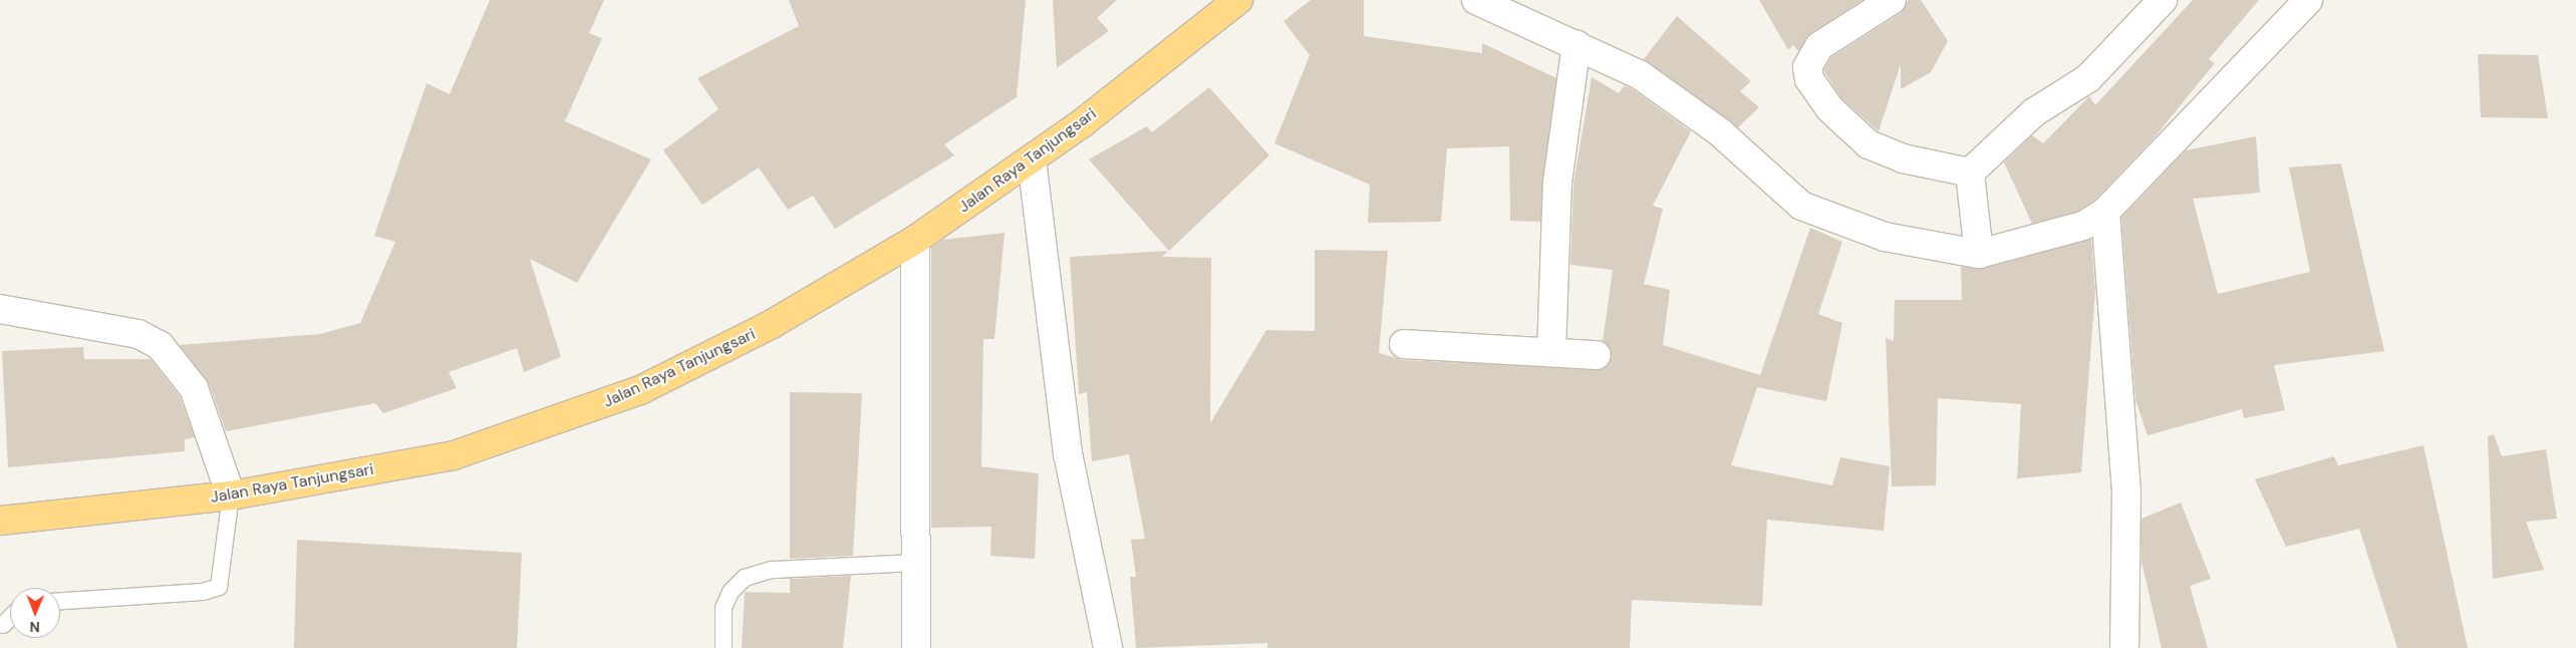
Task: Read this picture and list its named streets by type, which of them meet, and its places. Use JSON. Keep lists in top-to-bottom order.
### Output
{
  "streets": {
    "highway": ["Jalan Raya Tanjungsari"]
  },
  "north": "bottom"
}
